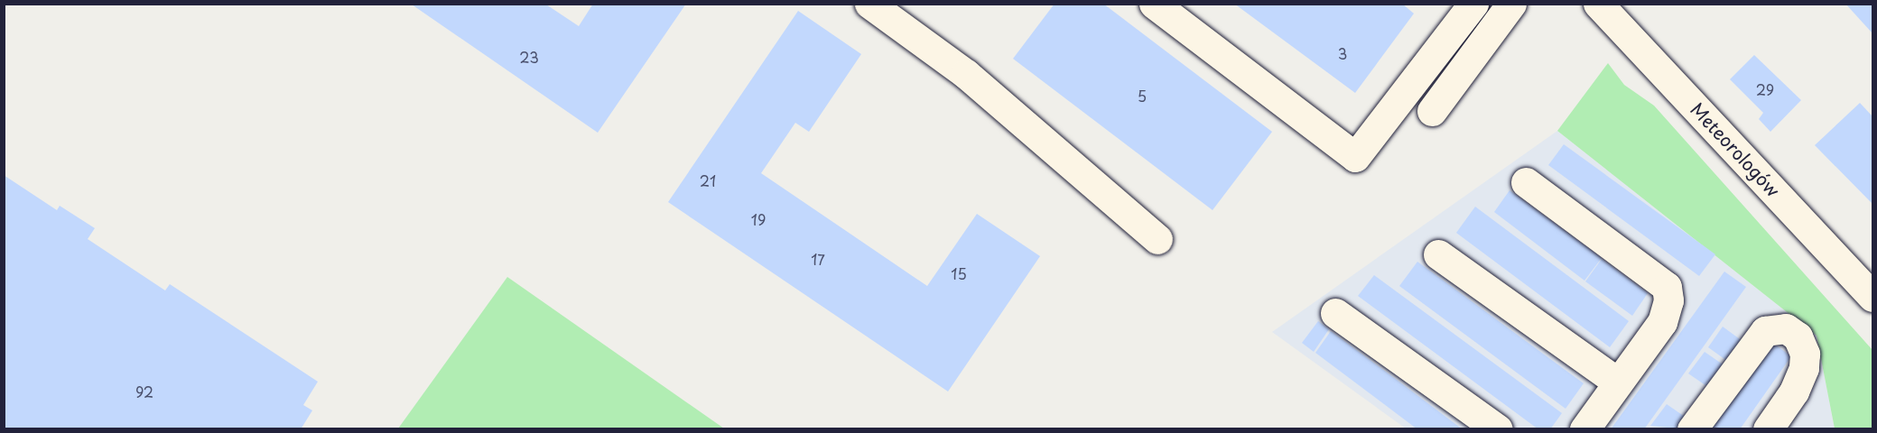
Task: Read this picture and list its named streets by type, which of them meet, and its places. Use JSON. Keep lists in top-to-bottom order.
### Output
{
  "streets": {
    "street": ["Meteorologów"]
  },
  "house_numbers": [
    "3",
    "23",
    "29",
    "5",
    "21",
    "19",
    "17",
    "15",
    "92"
  ]
}
